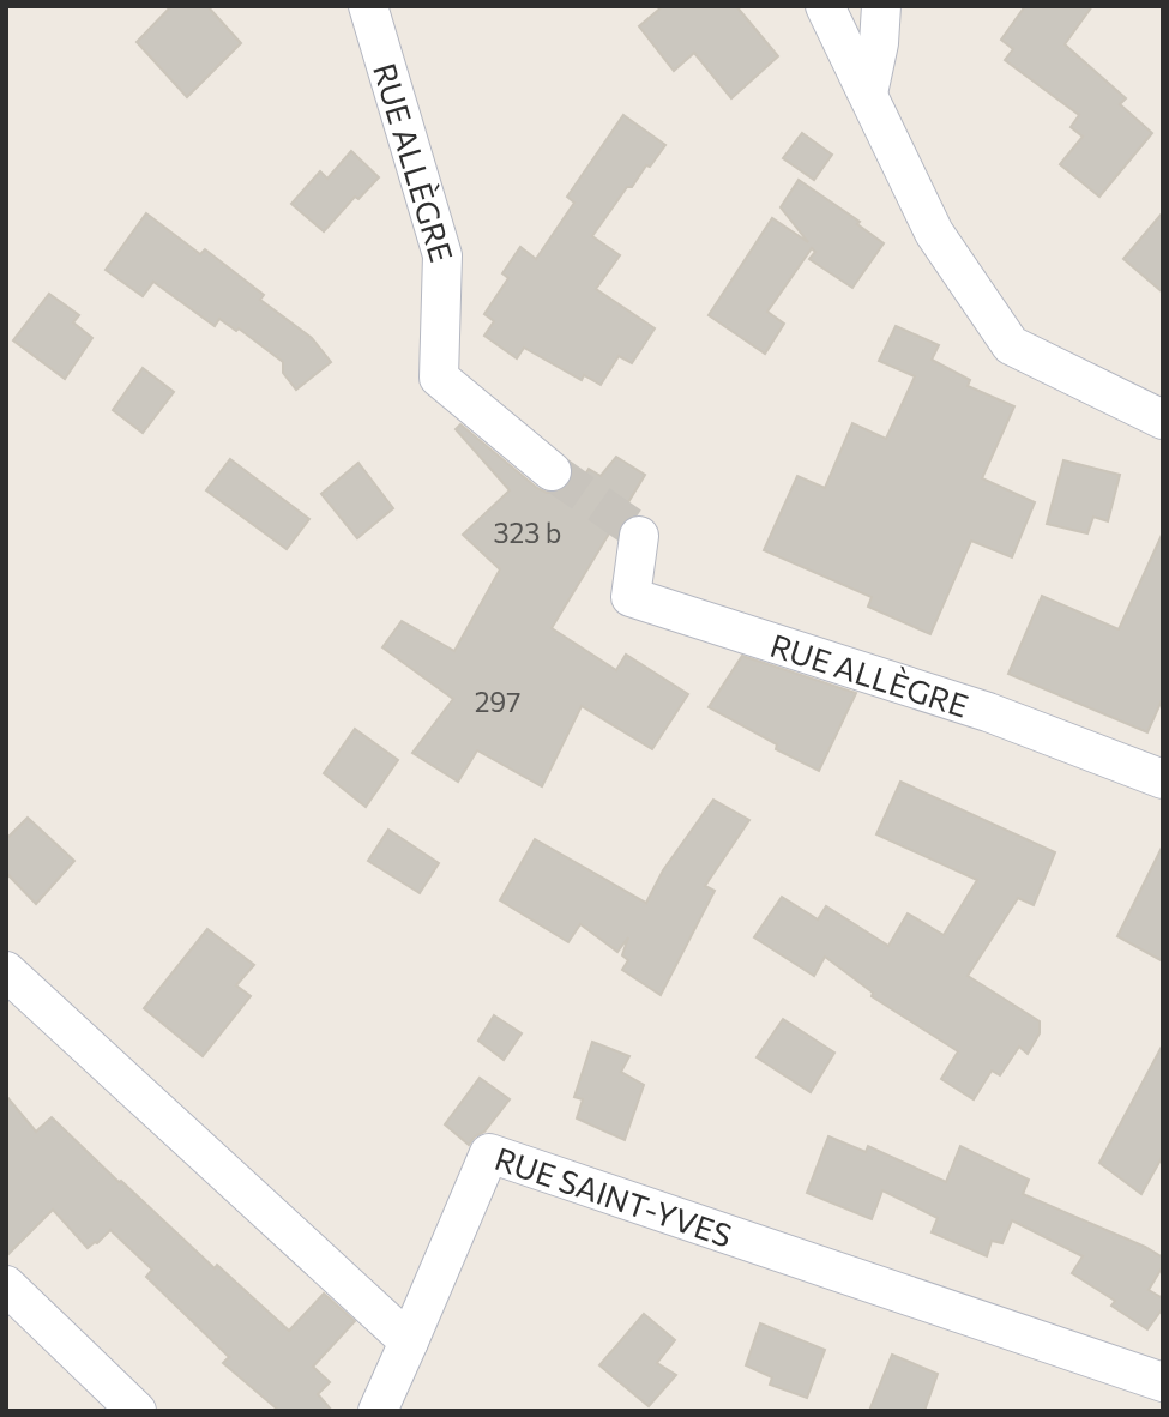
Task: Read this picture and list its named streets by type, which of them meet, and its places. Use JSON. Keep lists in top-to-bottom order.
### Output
{
  "streets": {
    "street": ["RUE ALLÈGRE", "RUE SAINT-YVES"]
  },
  "house_numbers": ["323 b", "297"]
}
